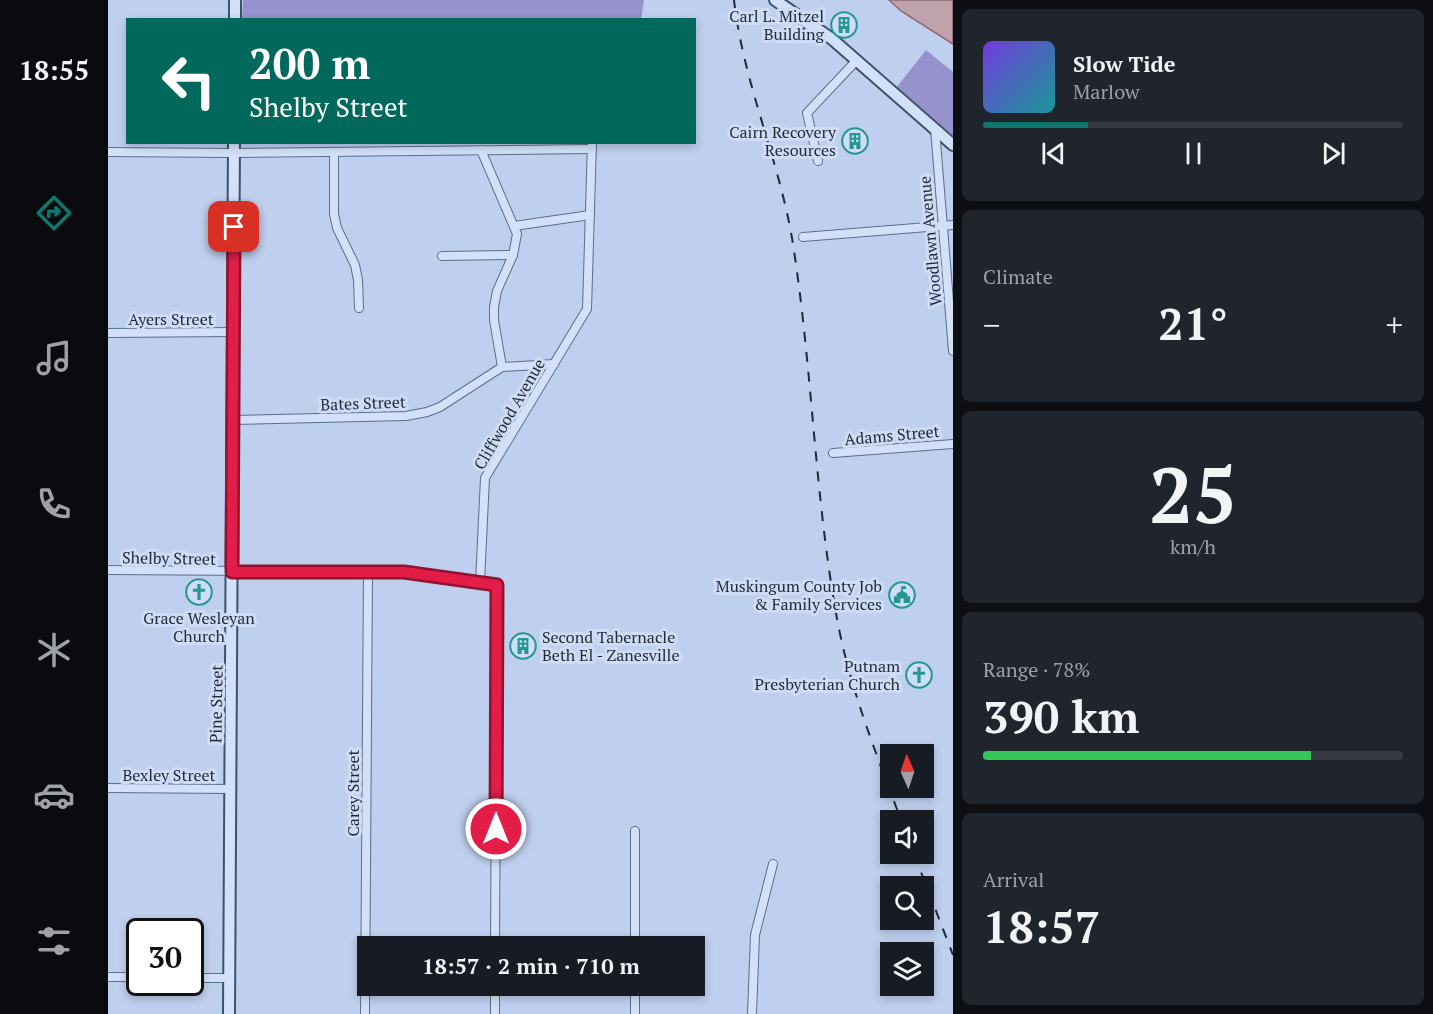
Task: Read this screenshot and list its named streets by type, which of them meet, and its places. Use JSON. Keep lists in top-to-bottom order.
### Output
{
  "streets": {
    "main road": ["Pine Street"],
    "street": [
      "Woodlawn Avenue",
      "Ayers Street",
      "Bates Street",
      "Cliffwood Avenue",
      "Adams Street",
      "Shelby Street",
      "Bexley Street",
      "Carey Street"
    ]
  },
  "crossings": [
    ["Ayers Street", "Pine Street"],
    ["Bates Street", "Cliffwood Avenue"],
    ["Bates Street", "Pine Street"],
    ["Cliffwood Avenue", "Shelby Street"],
    ["Shelby Street", "Pine Street"],
    ["Shelby Street", "Carey Street"],
    ["Pine Street", "Bexley Street"]
  ],
  "places": {
    "building": ["Carl L. Mitzel Building", "Cairn Recovery Resources", "Second Tabernacle Beth El - Zanesville"],
    "church": ["Grace Wesleyan Church", "Putnam Presbyterian Church"],
    "public building": ["Muskingum County Job & Family Services"]
  },
  "north": "top",
  "page": {
    "tabs": "18:55",
    "turn": ["200 m", "Shelby Street"],
    "song": ["Slow Tide", "Marlow"],
    "tile": [
      "Climate",
      ["25", "km/h"],
      ["Range · 78%", "390 km"],
      ["Arrival", "18:57"]
    ],
    "heat": ["−", "21°", "+"],
    "limit": "30",
    "trip": "18:57 · 2 min · 710 m"
  }
}
